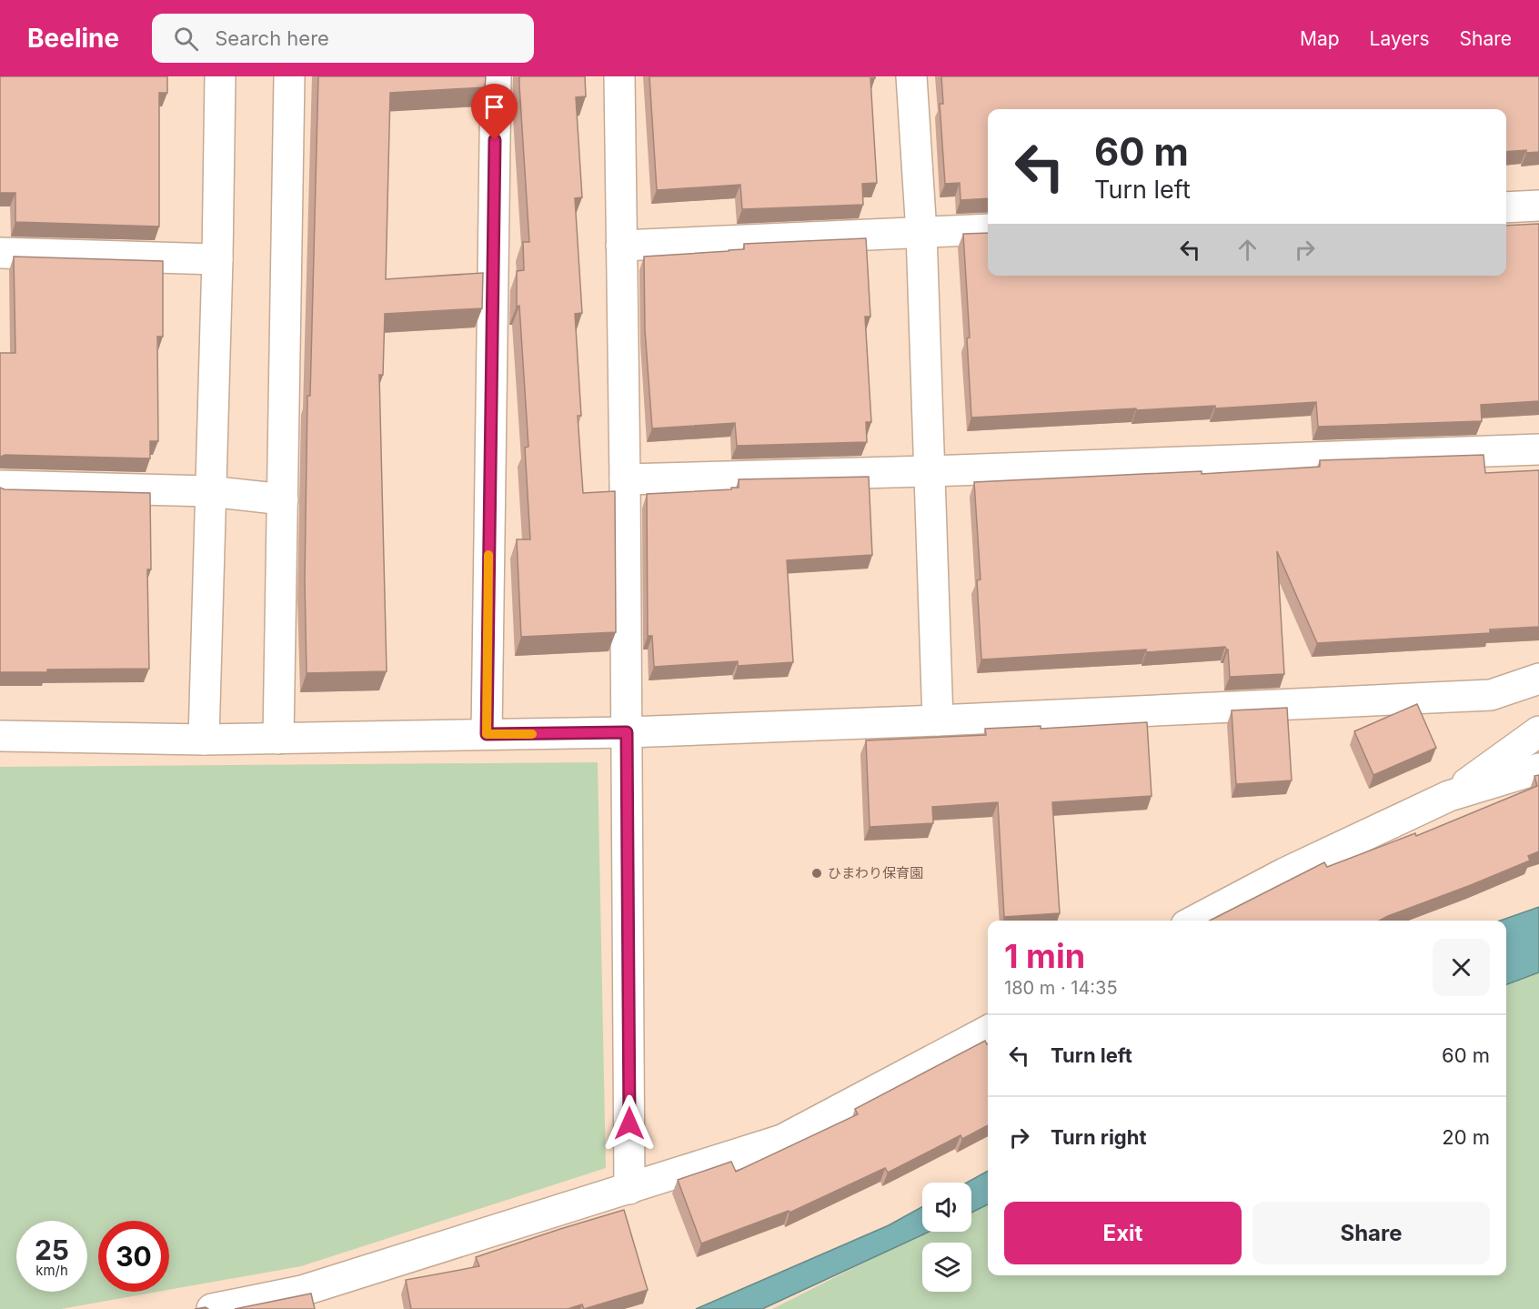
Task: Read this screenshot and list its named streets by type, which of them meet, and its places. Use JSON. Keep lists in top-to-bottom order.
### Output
{
  "places": ["ひまわり保育園"],
  "page": {
    "header": "Beeline",
    "search": "Search here",
    "nav": ["Map", "Layers", "Share"],
    "turn": ["60 m", "Turn left"],
    "heading": ["1 min", "180 m · 14:35"],
    "list": [
      {
        "name": "Turn left",
        "value": "60 m"
      },
      {
        "name": "Turn right",
        "value": "20 m"
      }
    ],
    "buttons": ["Exit", "Share"],
    "speed": "25 km/h",
    "limit": "30"
  }
}
